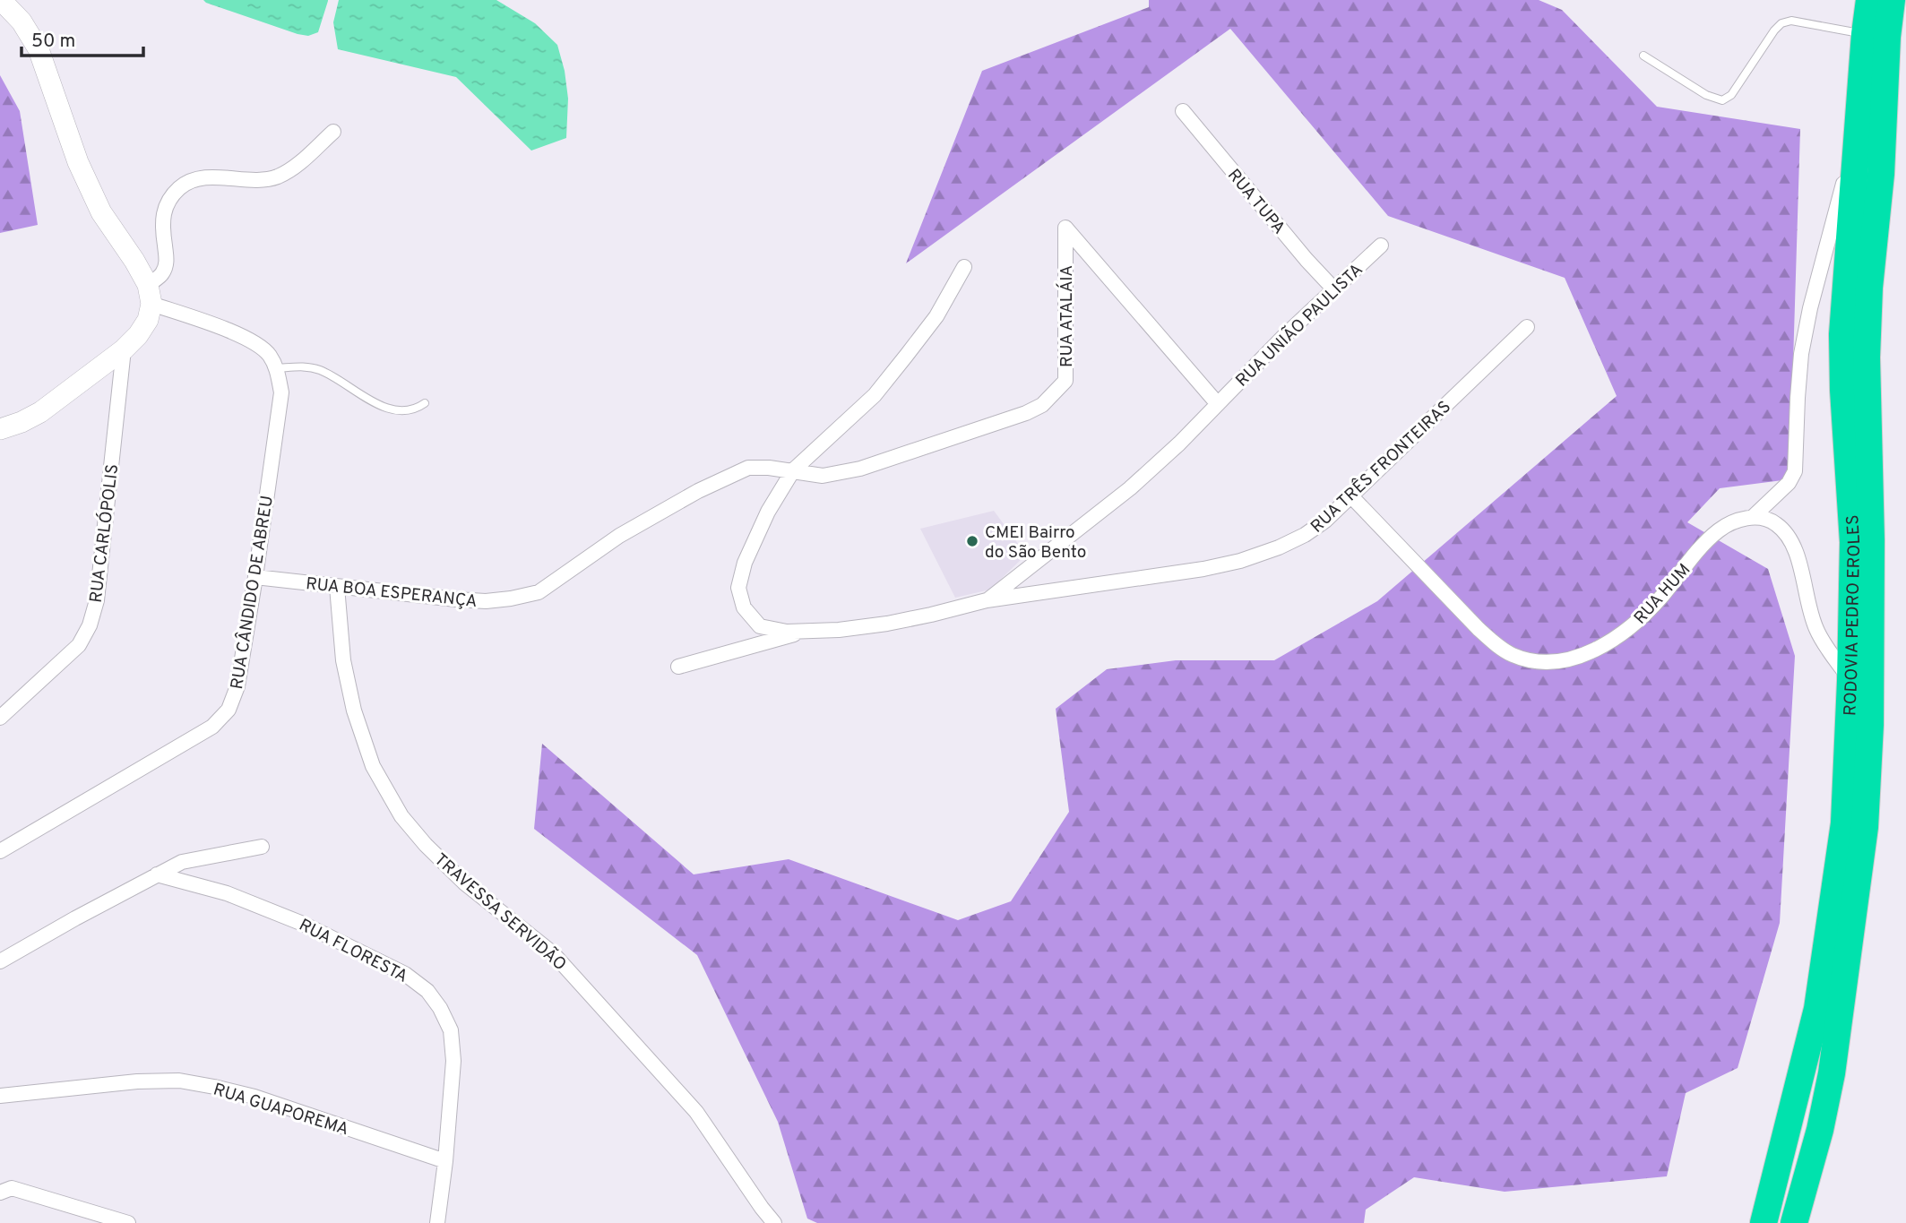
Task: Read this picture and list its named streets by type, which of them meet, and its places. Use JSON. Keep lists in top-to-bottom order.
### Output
{
  "streets": {
    "highway": ["RODOVIA PEDRO EROLES"],
    "street": [
      "RUA TUPA",
      "RUA ATALÁIA",
      "RUA UNIÃO PAULISTA",
      "RUA TRÊS FRONTEIRAS",
      "RUA CARLÓPOLIS",
      "RUA BOA ESPERANÇA",
      "RUA CÂNDIDO DE ABREU",
      "RUA HUM",
      "TRAVESSA SERVIDÃO",
      "RUA FLORESTA",
      "RUA GUAPOREMA"
    ]
  },
  "crossings": [
    ["RUA TUPA", "RUA UNIÃO PAULISTA"],
    ["RUA ATALÁIA", "RUA UNIÃO PAULISTA"],
    ["RUA ATALÁIA", "RUA TRÊS FRONTEIRAS"],
    ["RUA ATALÁIA", "RUA BOA ESPERANÇA"],
    ["RUA UNIÃO PAULISTA", "RUA TRÊS FRONTEIRAS"],
    ["RUA TRÊS FRONTEIRAS", "RUA BOA ESPERANÇA"],
    ["RUA TRÊS FRONTEIRAS", "RUA HUM"],
    ["RUA BOA ESPERANÇA", "RUA CÂNDIDO DE ABREU"],
    ["RUA BOA ESPERANÇA", "TRAVESSA SERVIDÃO"],
    ["RUA FLORESTA", "RUA GUAPOREMA"]
  ],
  "places": ["CMEI Bairro do São Bento"],
  "scale_bar": "50 m"
}
